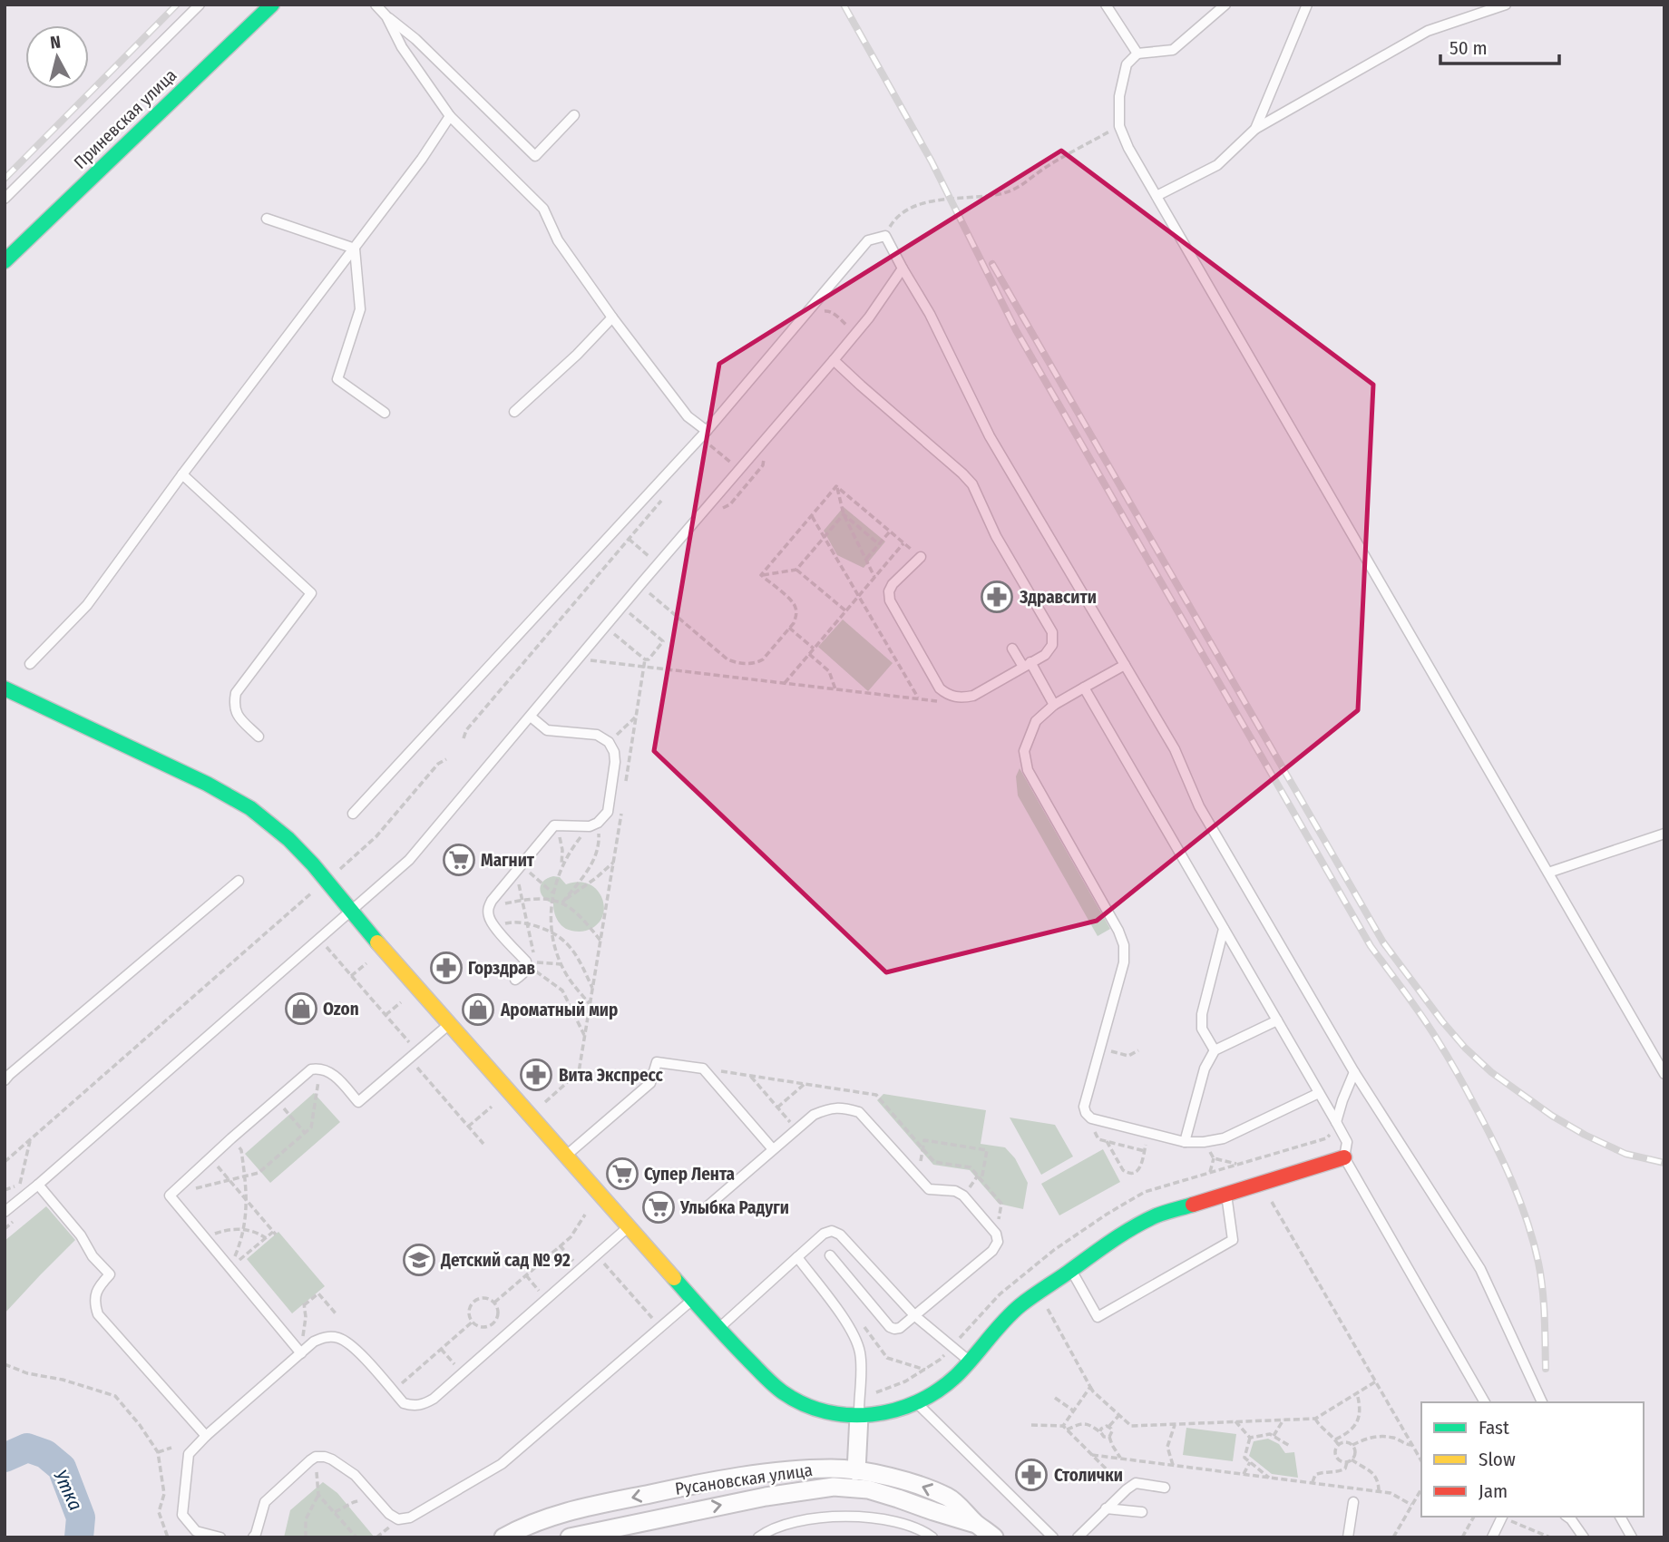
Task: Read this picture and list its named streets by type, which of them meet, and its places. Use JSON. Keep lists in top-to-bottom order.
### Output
{
  "streets": {
    "street": ["Приневская улица", "Русановская улица"]
  },
  "water": ["Утка"],
  "places": {
    "pharmacy": [
      "Здравсити",
      "Горздрав",
      "Вита Экспресс",
      "Столички"
    ],
    "supermarket": ["Магнит", "Супер Лента", "Улыбка Радуги"],
    "shop": ["Ozon", "Ароматный мир"],
    "school or university": ["Детский сад № 92"]
  },
  "legend": ["Fast", "Slow", "Jam"],
  "scale_bar": "50 m",
  "north": "top"
}
